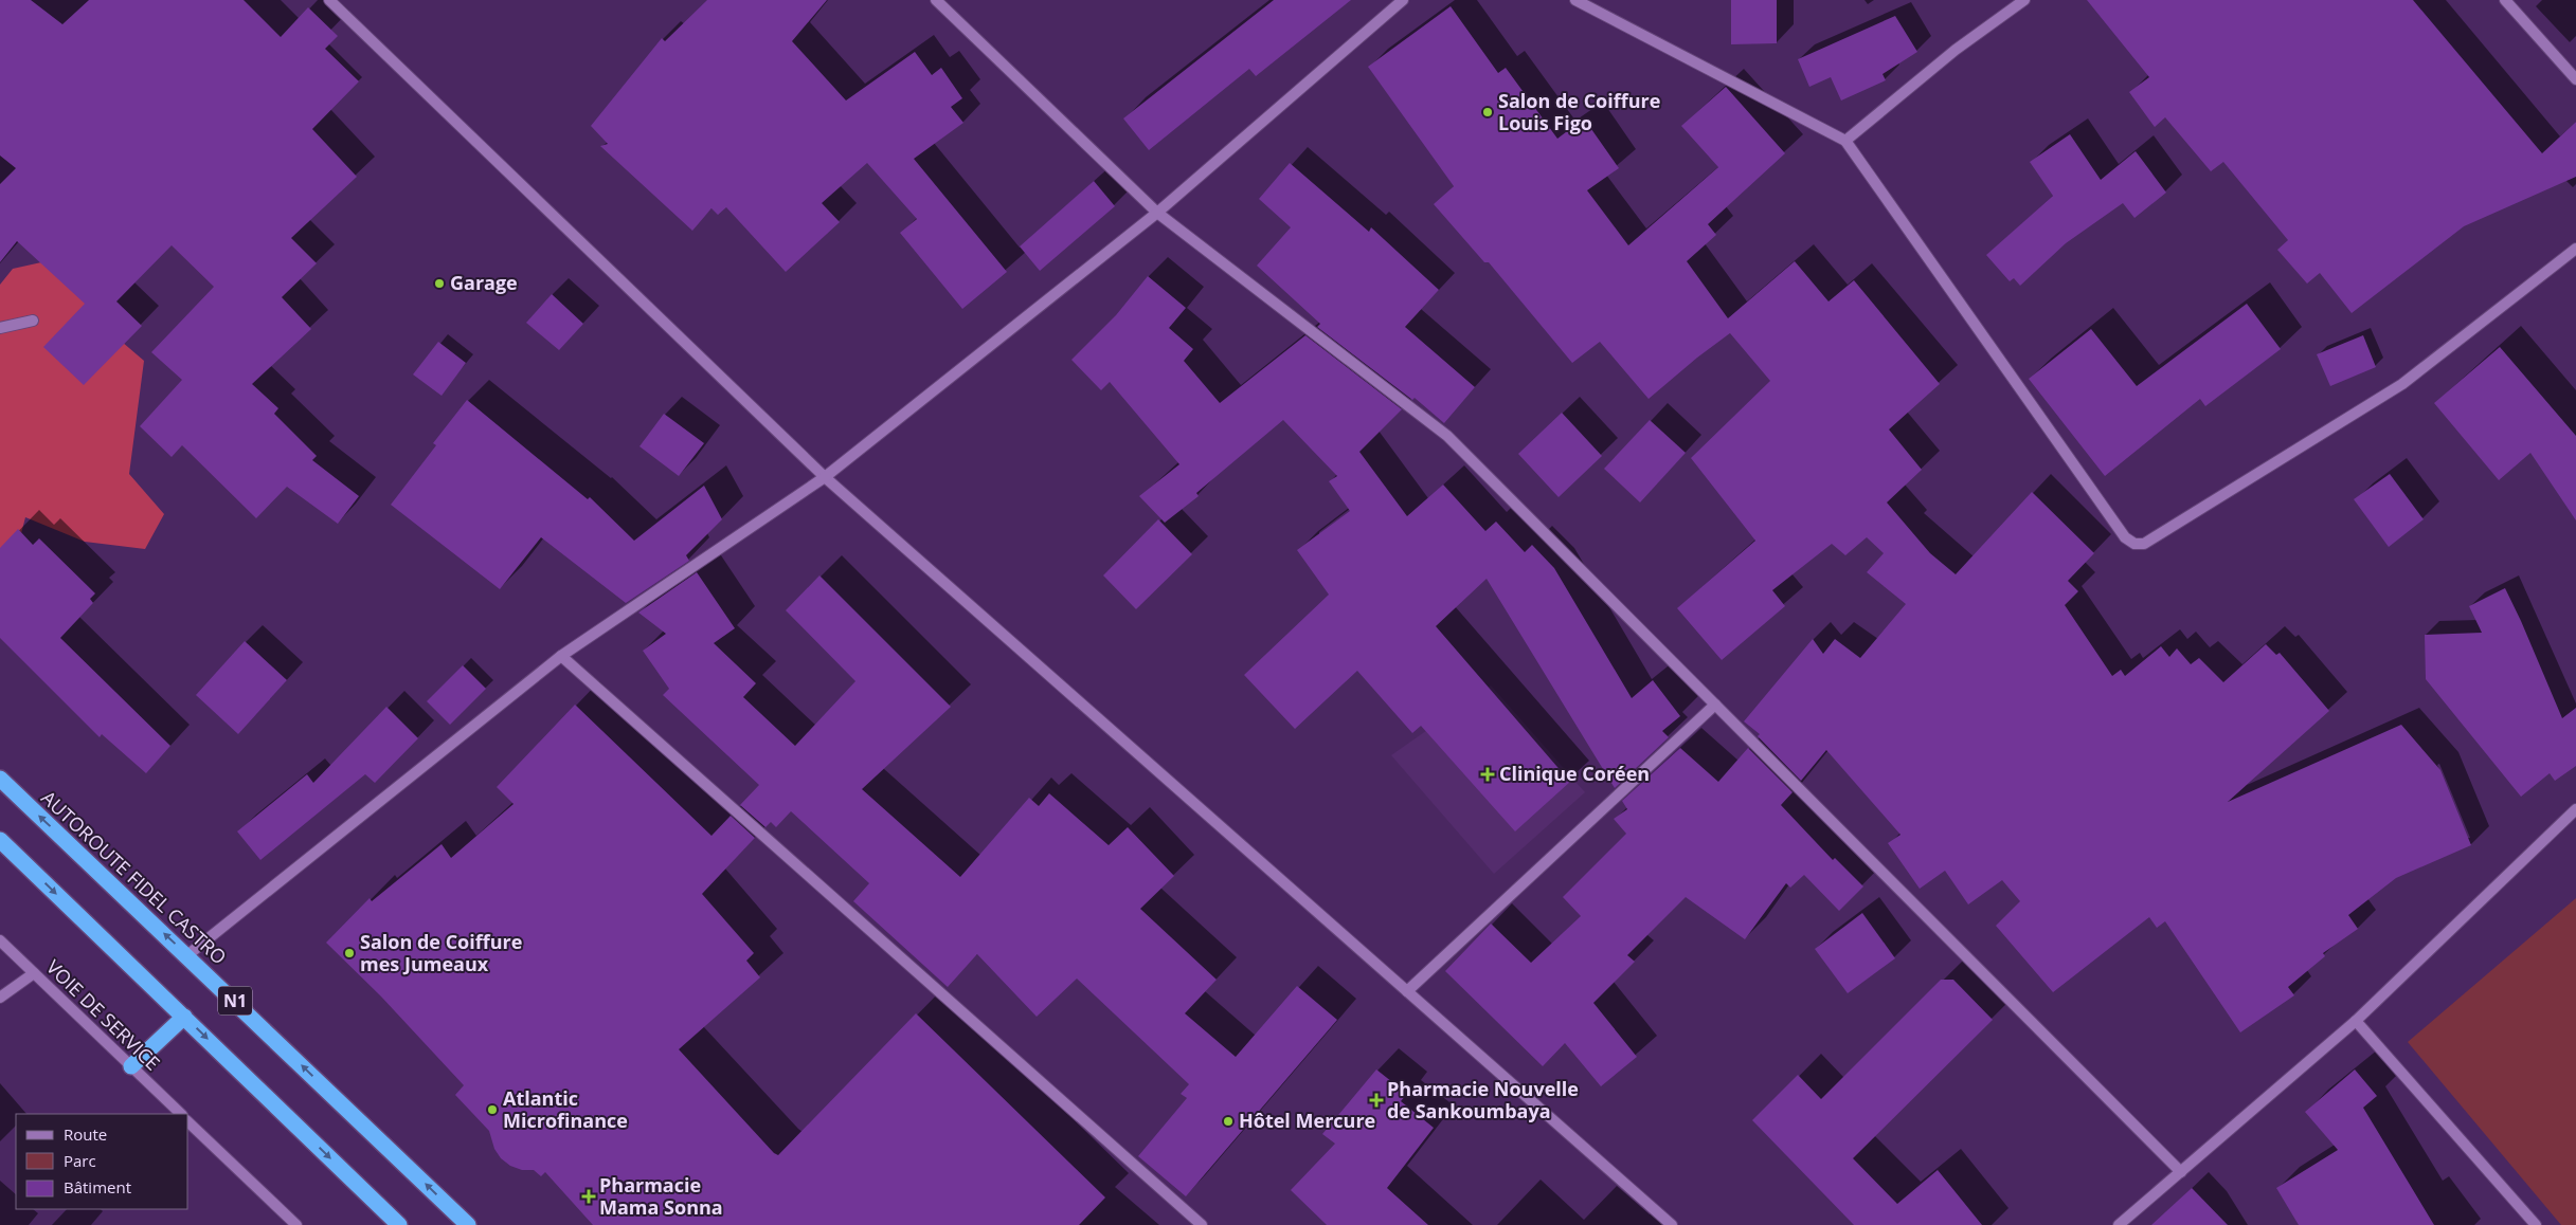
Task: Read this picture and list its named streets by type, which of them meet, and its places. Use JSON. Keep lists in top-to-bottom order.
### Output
{
  "streets": {
    "highway": ["AUTOROUTE FIDEL CASTRO", "N1"],
    "street": ["VOIE DE SERVICE"]
  },
  "places": {
    "other": [
      "Salon de Coiffure Louis Figo",
      "Garage",
      "Salon de Coiffure mes Jumeaux",
      "Atlantic Microfinance",
      "Hôtel Mercure"
    ],
    "health": ["Clinique Coréen", "Pharmacie Nouvelle de Sankoumbaya", "Pharmacie Mama Sonna"]
  },
  "legend": ["Route", "Parc", "Bâtiment"]
}
